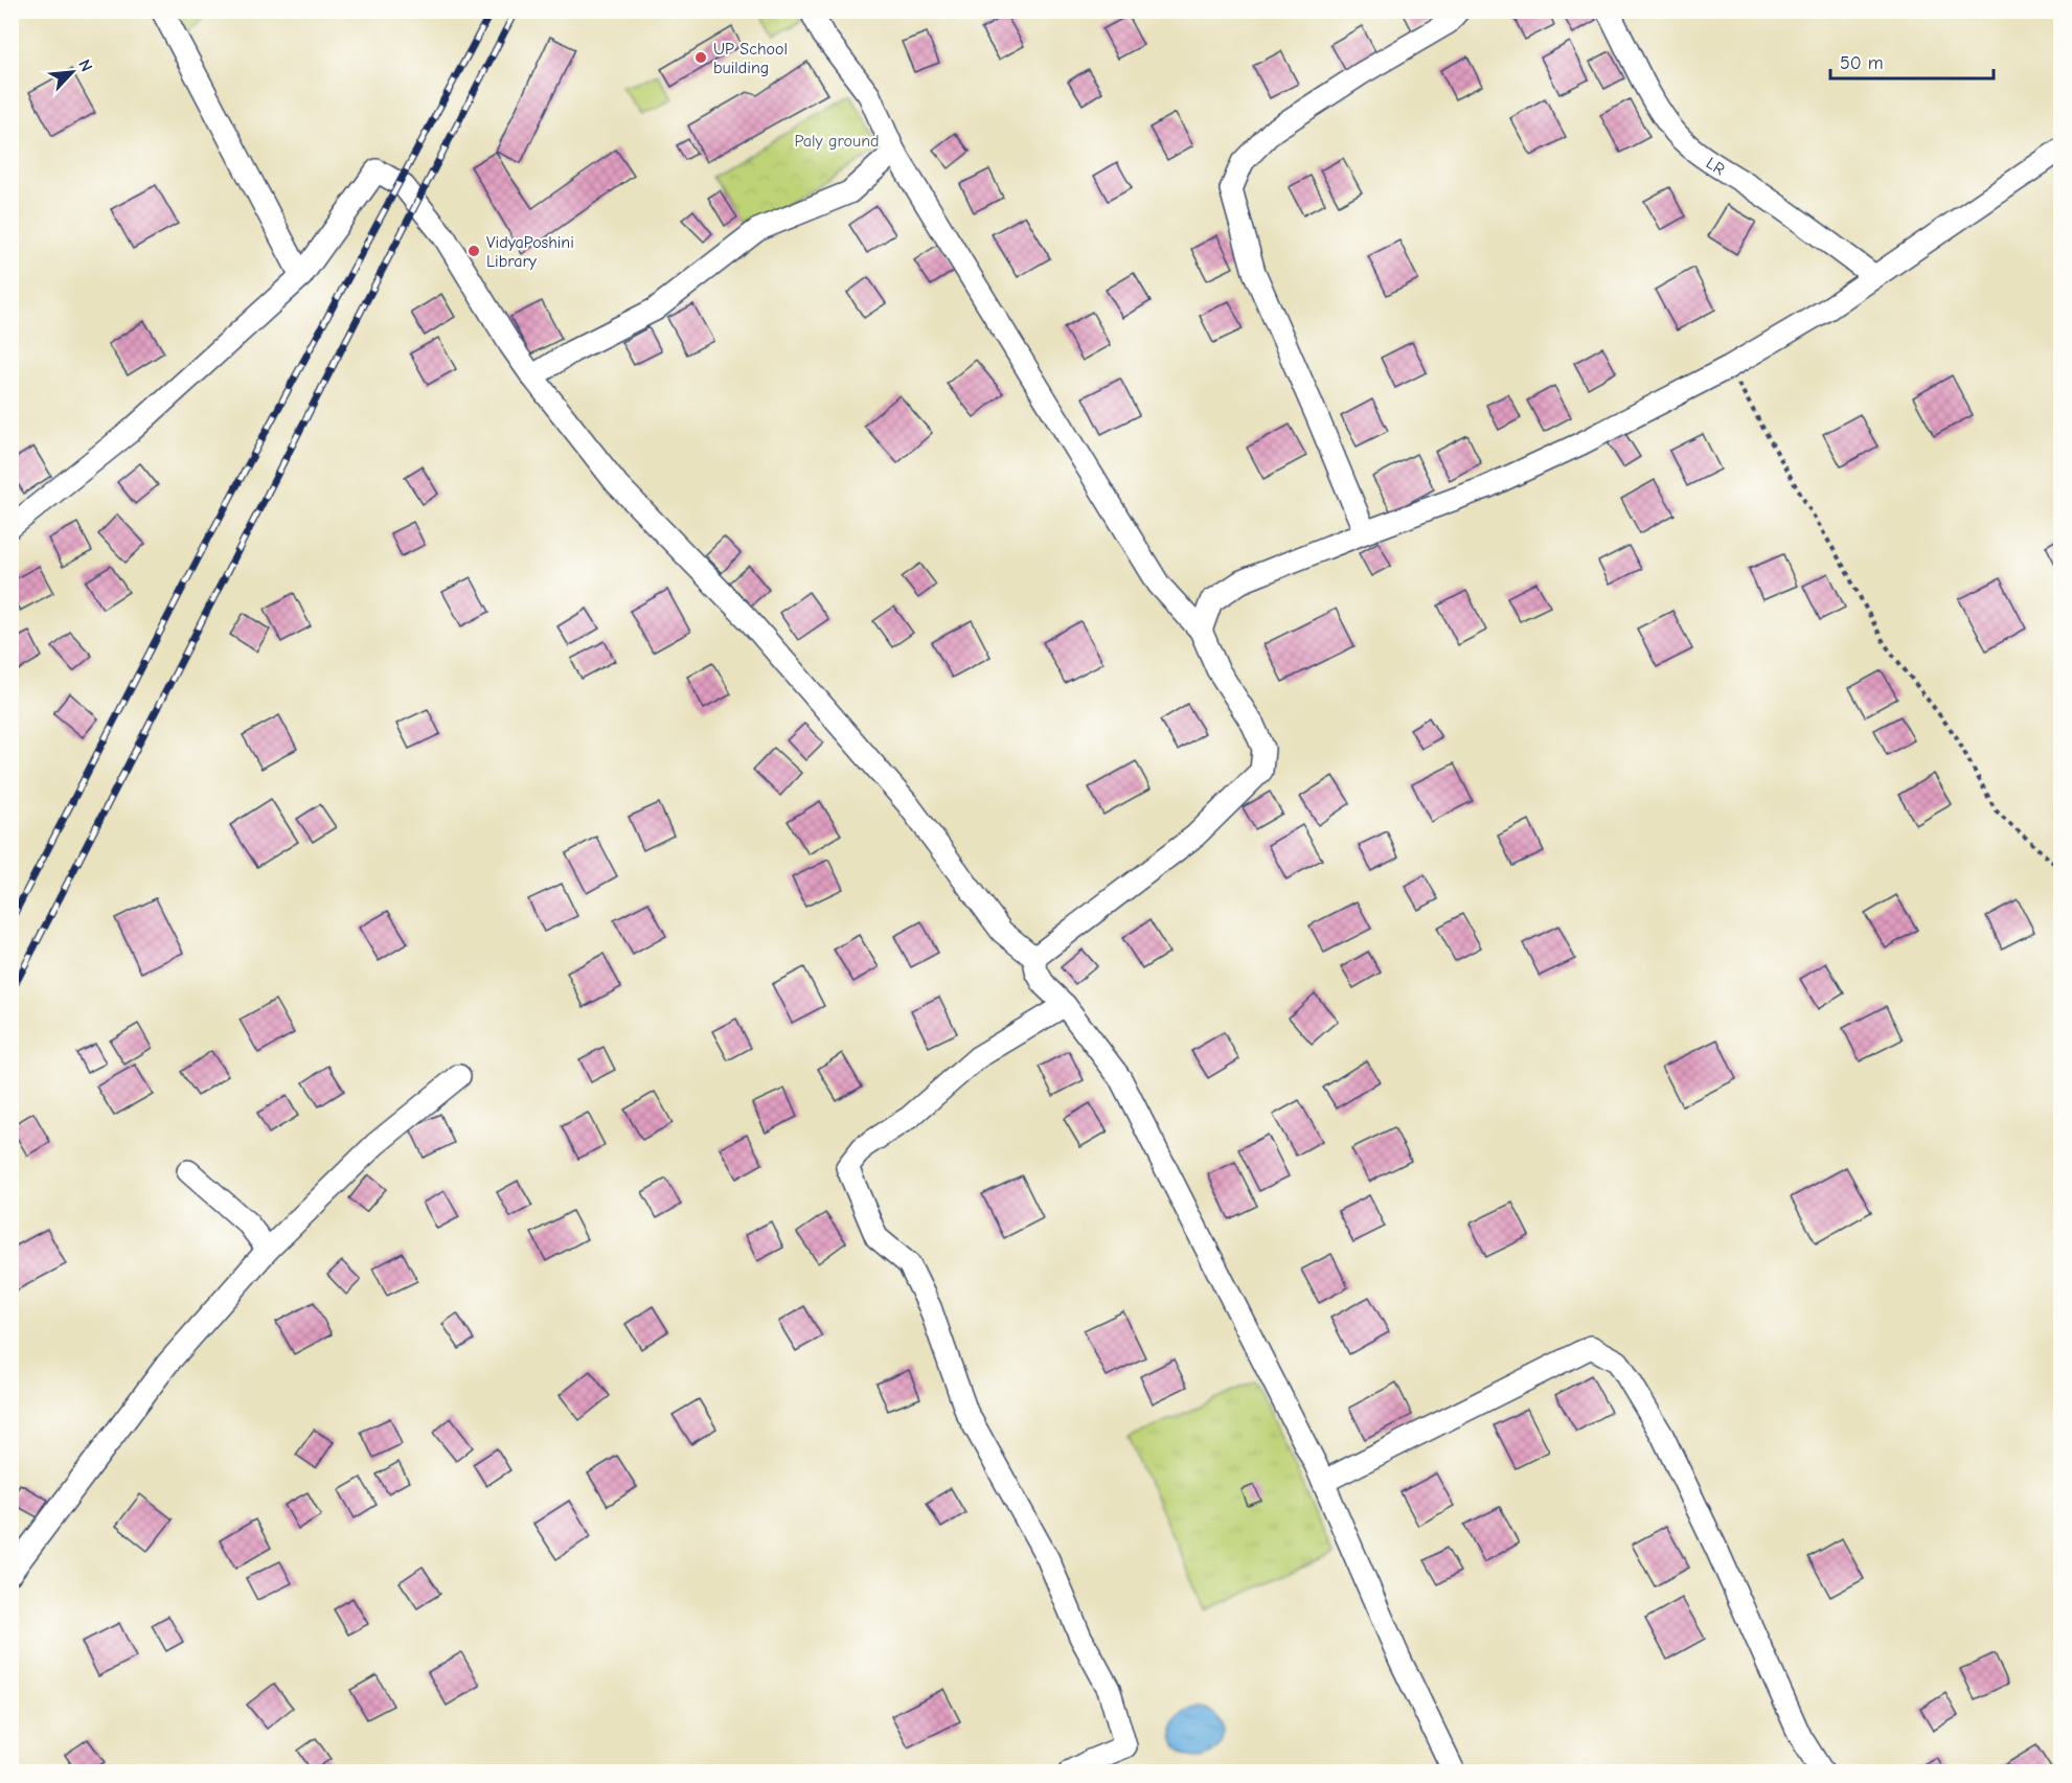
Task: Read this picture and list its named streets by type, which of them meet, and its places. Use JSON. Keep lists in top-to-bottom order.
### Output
{
  "streets": {
    "street": ["LR"]
  },
  "parks": ["Paly ground"],
  "places": ["UP School building", "VidyaPoshini Library"],
  "scale_bar": "50 m",
  "north": "top right"
}
